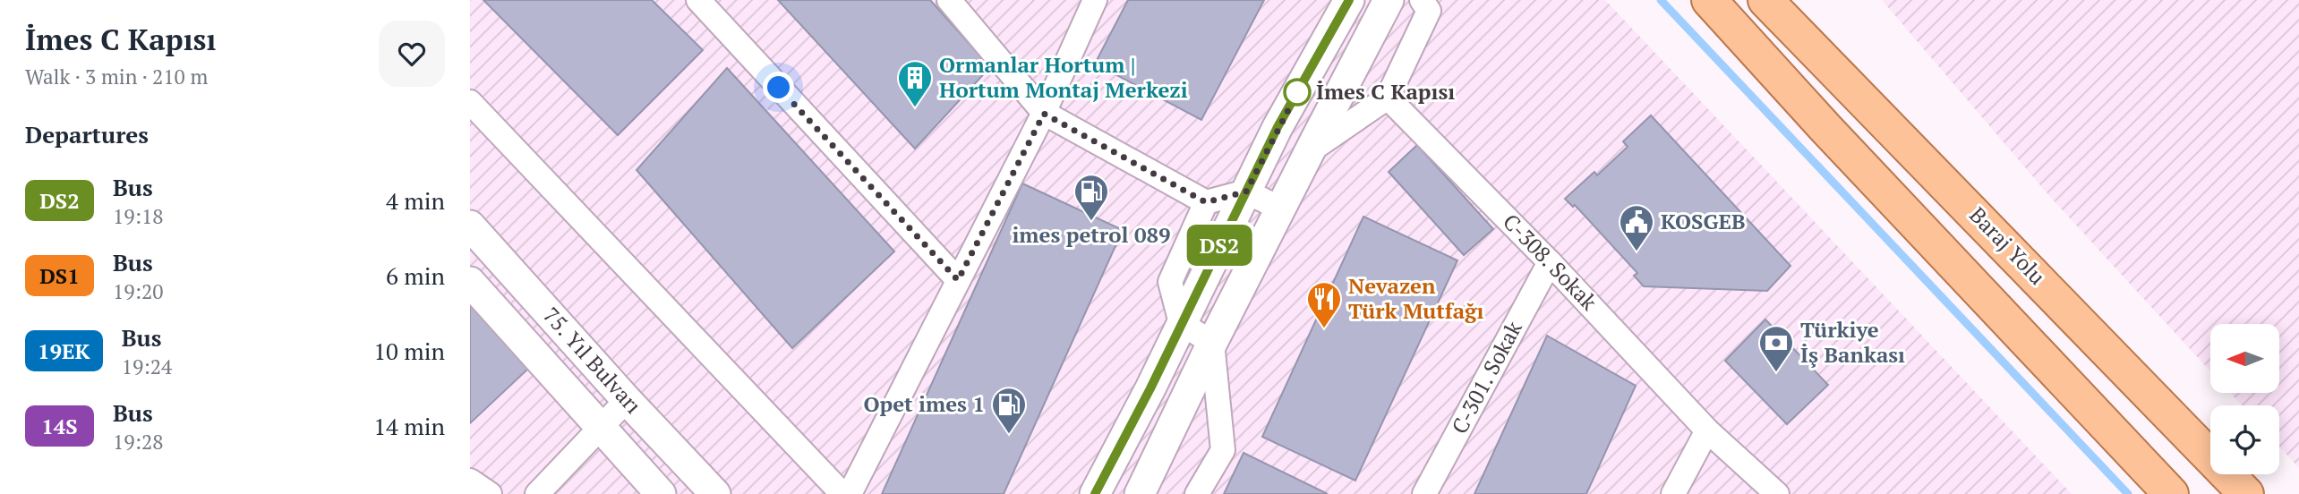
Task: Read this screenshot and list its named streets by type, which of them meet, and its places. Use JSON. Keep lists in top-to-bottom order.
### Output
{
  "streets": {
    "main road": ["Baraj Yolu"],
    "street": ["C-308. Sokak", "75. Yıl Bulvarı", "C-301. Sokak"]
  },
  "crossings": [
    ["C-308. Sokak", "C-301. Sokak"]
  ],
  "places": {
    "other": ["İmes C Kapısı"],
    "building": ["Ormanlar Hortum | Hortum Montaj Merkezi"],
    "fuel station": ["imes petrol 089", "Opet imes 1"],
    "public building": ["KOSGEB"],
    "restaurant": ["Nevazen Türk Mutfağı"],
    "bank": ["Türkiye İş Bankası"]
  },
  "lines": ["bus line DS2"],
  "north": "left",
  "page": {
    "heading": [
      ["İmes C Kapısı", "Walk · 3 min · 210 m"],
      "Departures"
    ],
    "on_map": "DS2",
    "list": [
      {
        "mark": "DS2",
        "name": "Bus",
        "note": "19:18",
        "value": "4 min"
      },
      {
        "mark": "DS1",
        "name": "Bus",
        "note": "19:20",
        "value": "6 min"
      },
      {
        "mark": "19EK",
        "name": "Bus",
        "note": "19:24",
        "value": "10 min"
      },
      {
        "mark": "14S",
        "name": "Bus",
        "note": "19:28",
        "value": "14 min"
      }
    ]
  }
}
